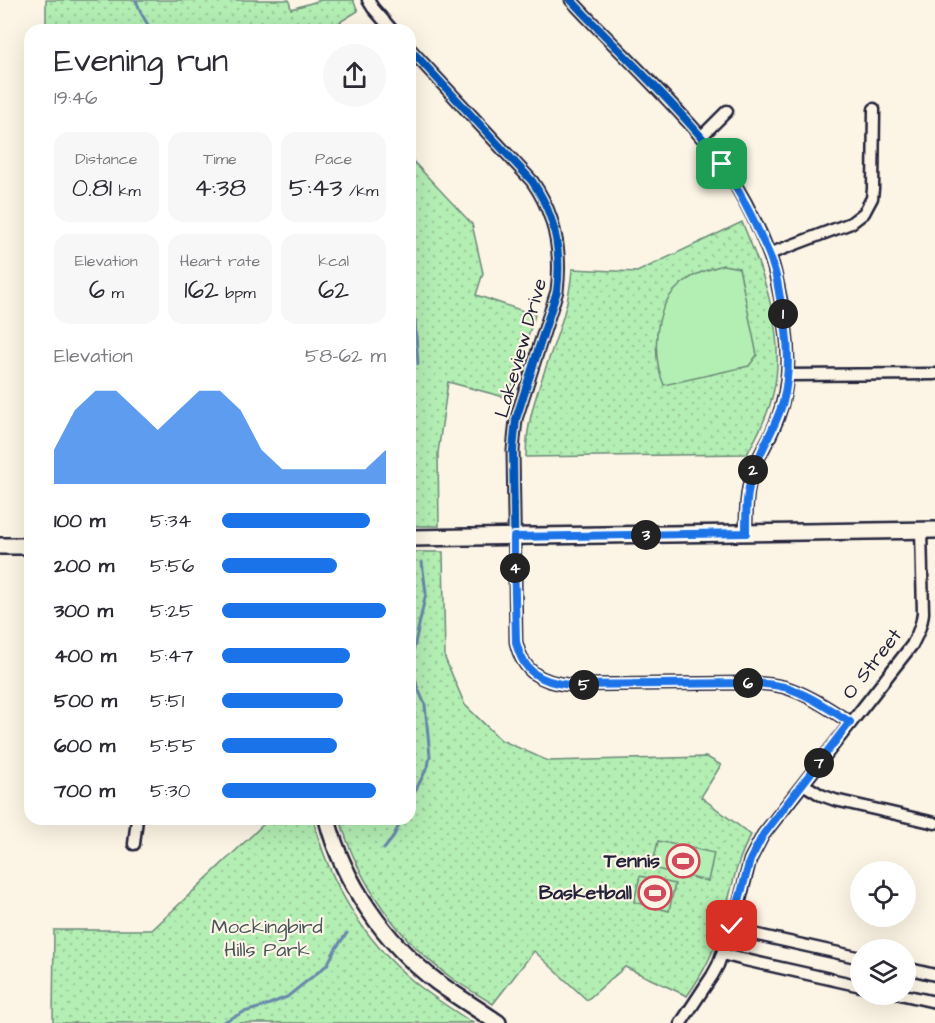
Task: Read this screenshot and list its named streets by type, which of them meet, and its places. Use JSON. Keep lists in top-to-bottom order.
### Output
{
  "streets": {
    "street": ["Lakeview Drive", "O Street"]
  },
  "crossings": [
    ["Lakeview Drive", "O Street"]
  ],
  "parks": ["Mockingbird Hills Park"],
  "places": {
    "sports": ["Tennis", "Basketball"]
  },
  "page": {
    "heading": ["Evening run", "19:46"],
    "stats": [
      ["Distance", "0.81 km"],
      ["Time", "4:38"],
      ["Pace", "5:43 /km"],
      ["Elevation", "6 m"],
      ["Heart rate", "162 bpm"],
      ["kcal", "62"]
    ],
    "pins": [
      "1",
      "2",
      "3",
      "4",
      "6",
      "5",
      "7"
    ],
    "chart": ["Elevation", "58–62 m"],
    "list": [
      {
        "name": "100 m",
        "note": "5:34"
      },
      {
        "name": "200 m",
        "note": "5:56"
      },
      {
        "name": "300 m",
        "note": "5:25"
      },
      {
        "name": "400 m",
        "note": "5:47"
      },
      {
        "name": "500 m",
        "note": "5:51"
      },
      {
        "name": "600 m",
        "note": "5:55"
      },
      {
        "name": "700 m",
        "note": "5:30"
      }
    ]
  }
}
